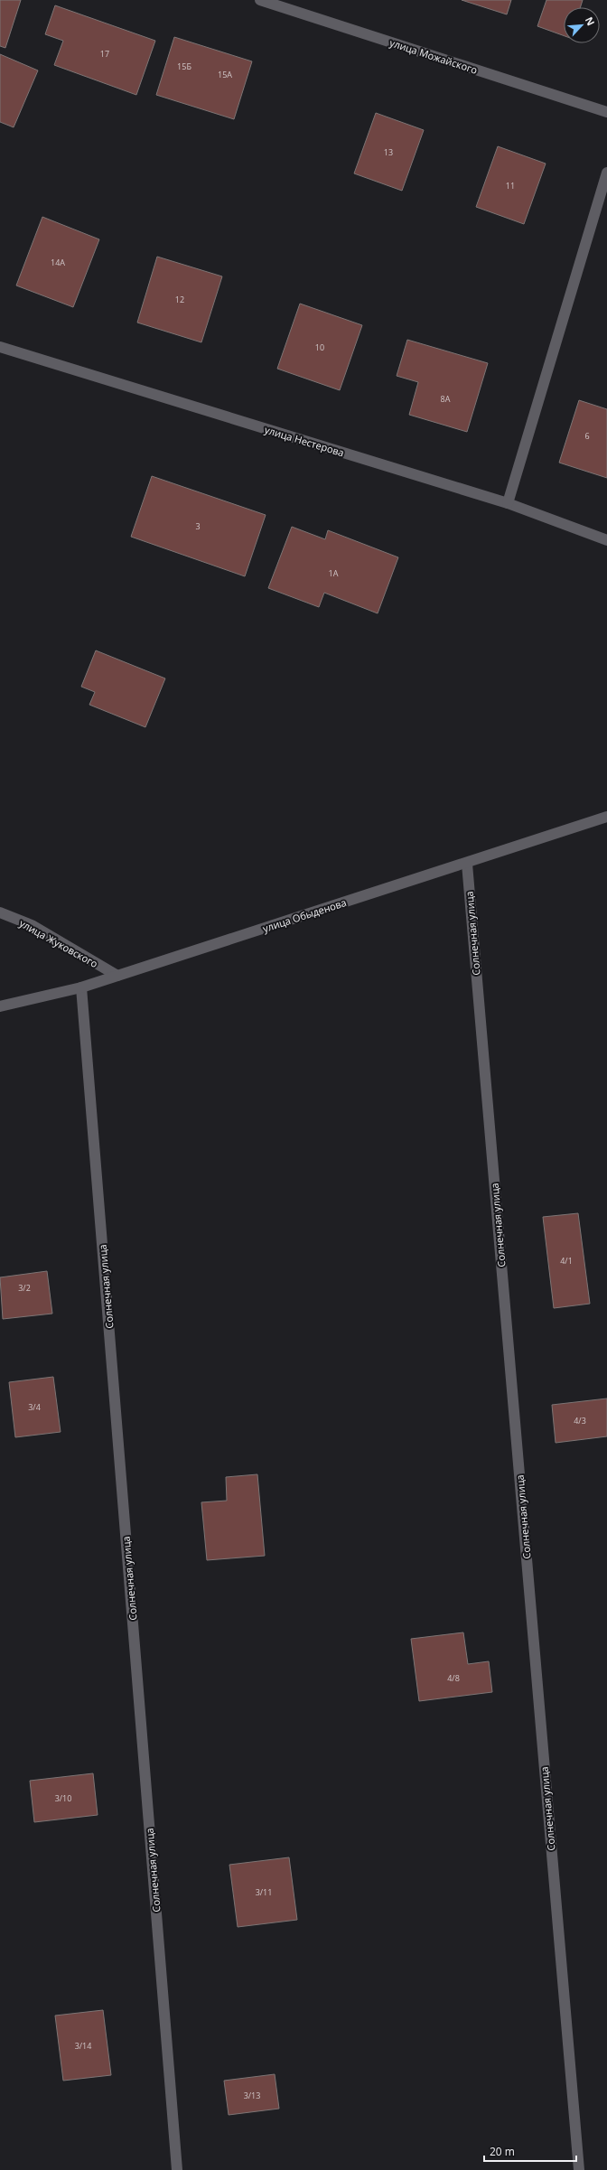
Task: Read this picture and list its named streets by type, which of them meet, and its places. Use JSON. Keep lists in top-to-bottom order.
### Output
{
  "streets": {
    "street": [
      "улица Можайского",
      "улица Нестерова",
      "улица Обыденова",
      "Солнечная улица",
      "улица Жуковского"
    ]
  },
  "crossings": [
    ["улица Обыденова", "Солнечная улица"],
    ["улица Обыденова", "улица Жуковского"]
  ],
  "house_numbers": [
    "17",
    "15Б",
    "15А",
    "13",
    "11",
    "14А",
    "12",
    "10",
    "8А",
    "6",
    "3",
    "1А",
    "4/1",
    "3/2",
    "3/4",
    "4/3",
    "4/8",
    "3/10",
    "3/11",
    "3/14",
    "3/13"
  ],
  "scale_bar": "20 m",
  "north": "top right"
}
